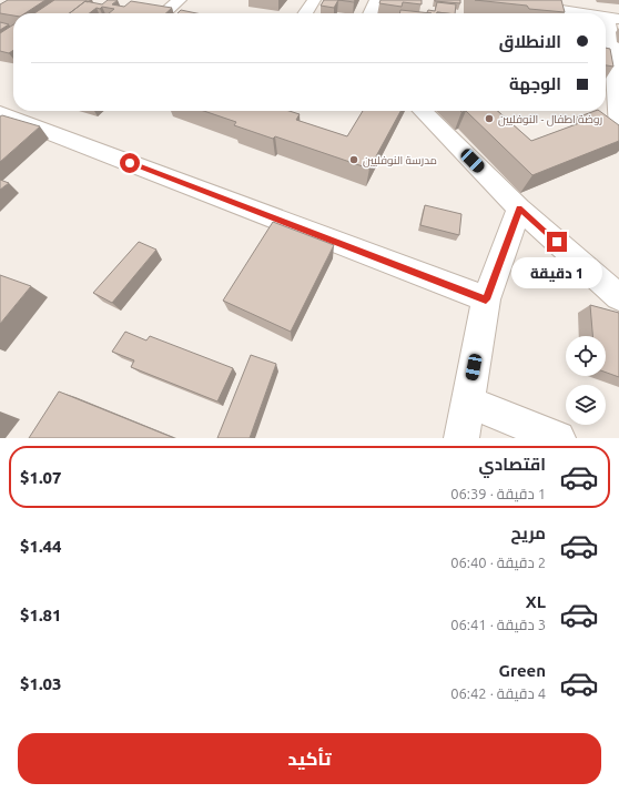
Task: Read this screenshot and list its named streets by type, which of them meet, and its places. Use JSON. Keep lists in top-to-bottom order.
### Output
{
  "places": ["روضة اطفال - النوفليين", "مدرسة النوفليين"],
  "page": {
    "banner": ["الانطلاق", "الوجهة"],
    "bubble": "1 دقيقة",
    "list": [
      {
        "name": "اقتصادي",
        "note": "1 دقيقة · 06:39",
        "value": "$1.07"
      },
      {
        "name": "مريح",
        "note": "2 دقيقة · 06:40",
        "value": "$1.44"
      },
      {
        "name": "XL",
        "note": "3 دقيقة · 06:41",
        "value": "$1.81"
      },
      {
        "name": "Green",
        "note": "4 دقيقة · 06:42",
        "value": "$1.03"
      }
    ],
    "buttons": "تأكيد"
  }
}
